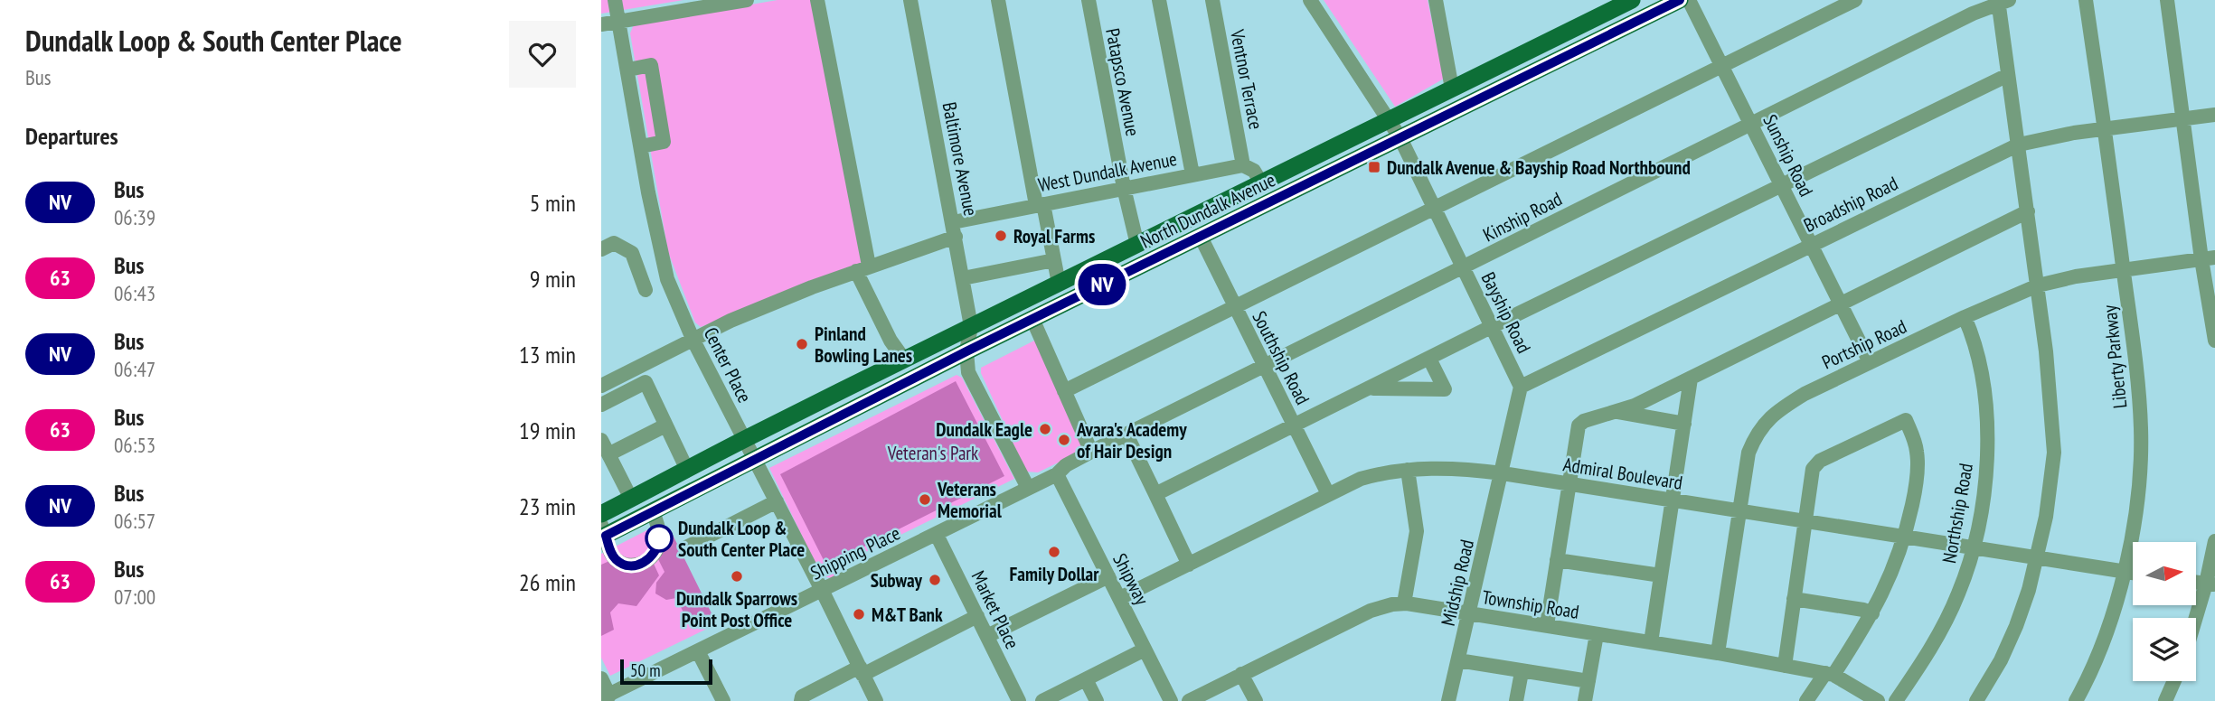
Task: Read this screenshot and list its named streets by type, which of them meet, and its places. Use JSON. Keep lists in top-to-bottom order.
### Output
{
  "streets": {
    "main road": ["North Dundalk Avenue"],
    "street": [
      "Ventnor Terrace",
      "Patapsco Avenue",
      "Sunship Road",
      "Baltimore Avenue",
      "West Dundalk Avenue",
      "Broadship Road",
      "Kinship Road",
      "Bayship Road",
      "Portship Road",
      "Liberty Parkway",
      "Southship Road",
      "Center Place",
      "Admiral Boulevard",
      "Northship Road",
      "Shipping Place",
      "Shipway",
      "Midship Road",
      "Township Road",
      "Market Place"
    ]
  },
  "crossings": [
    ["Ventnor Terrace", "West Dundalk Avenue"],
    ["Patapsco Avenue", "West Dundalk Avenue"],
    ["Patapsco Avenue", "North Dundalk Avenue"],
    ["Sunship Road", "Broadship Road"],
    ["Sunship Road", "Kinship Road"],
    ["Sunship Road", "Portship Road"],
    ["Baltimore Avenue", "West Dundalk Avenue"],
    ["Baltimore Avenue", "North Dundalk Avenue"],
    ["West Dundalk Avenue", "Center Place"],
    ["Broadship Road", "Bayship Road"],
    ["Broadship Road", "Liberty Parkway"],
    ["Broadship Road", "Midship Road"],
    ["North Dundalk Avenue", "Bayship Road"],
    ["North Dundalk Avenue", "Southship Road"],
    ["North Dundalk Avenue", "Center Place"],
    ["Kinship Road", "Bayship Road"],
    ["Kinship Road", "Southship Road"],
    ["Kinship Road", "Shipping Place"],
    ["Kinship Road", "Shipway"],
    ["Bayship Road", "Midship Road"],
    ["Portship Road", "Liberty Parkway"],
    ["Portship Road", "Admiral Boulevard"],
    ["Portship Road", "Northship Road"],
    ["Portship Road", "Township Road"],
    ["Liberty Parkway", "Admiral Boulevard"],
    ["Southship Road", "Admiral Boulevard"],
    ["Center Place", "Shipping Place"],
    ["Admiral Boulevard", "Northship Road"],
    ["Admiral Boulevard", "Shipway"],
    ["Admiral Boulevard", "Midship Road"],
    ["Shipping Place", "Shipway"],
    ["Shipping Place", "Market Place"],
    ["Midship Road", "Township Road"]
  ],
  "parks": ["Veteran's Park"],
  "places": {
    "transit": ["Dundalk Avenue & Bayship Road Northbound"],
    "other": [
      "Royal Farms",
      "Pinland Bowling Lanes",
      "Dundalk Eagle",
      "Avara's Academy of Hair Design",
      "Veterans Memorial",
      "Dundalk Loop & South Center Place",
      "Family Dollar",
      "Dundalk Sparrows Point Post Office",
      "Subway",
      "M&T Bank"
    ]
  },
  "lines": ["bus line NV"],
  "scale_bar": "50 m",
  "north": "right",
  "page": {
    "heading": [
      ["Dundalk Loop & South Center Place", "Bus"],
      "Departures"
    ],
    "on_map": "NV",
    "list": [
      {
        "mark": "NV",
        "name": "Bus",
        "note": "06:39",
        "value": "5 min"
      },
      {
        "mark": "63",
        "name": "Bus",
        "note": "06:43",
        "value": "9 min"
      },
      {
        "mark": "NV",
        "name": "Bus",
        "note": "06:47",
        "value": "13 min"
      },
      {
        "mark": "63",
        "name": "Bus",
        "note": "06:53",
        "value": "19 min"
      },
      {
        "mark": "NV",
        "name": "Bus",
        "note": "06:57",
        "value": "23 min"
      },
      {
        "mark": "63",
        "name": "Bus",
        "note": "07:00",
        "value": "26 min"
      }
    ],
    "scale": "50 m"
  }
}
